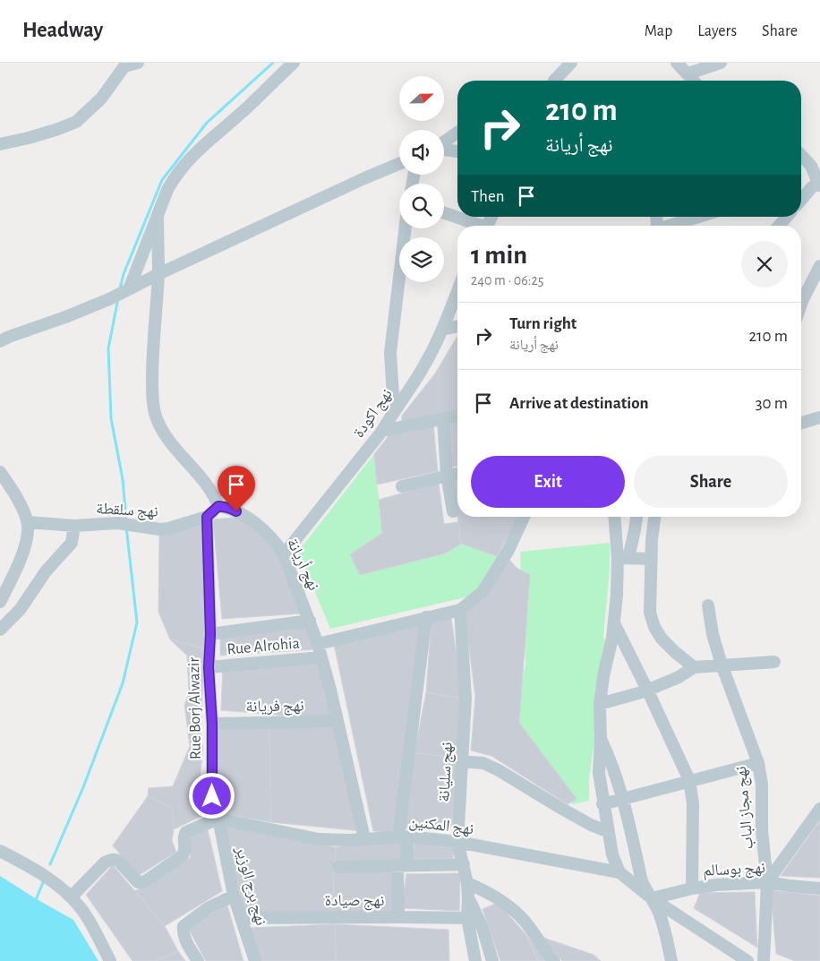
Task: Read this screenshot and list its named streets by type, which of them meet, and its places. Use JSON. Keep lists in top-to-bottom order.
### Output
{
  "streets": {
    "street": [
      "نهج اكودة",
      "نهج سلقطة",
      "نهج أريانة",
      "Rue Alrohia",
      "نهج فريانة",
      "Rue Borj Alwazir",
      "نهج سليانة",
      "نهج مجاز الباب",
      "نهج المكنين",
      "نهج بوسالم",
      "نهج برج الوزير",
      "نهج صيادة"
    ]
  },
  "crossings": [
    ["نهج اكودة", "نهج أريانة"],
    ["نهج سلقطة", "نهج أريانة"],
    ["نهج سلقطة", "Rue Borj Alwazir"],
    ["نهج أريانة", "Rue Alrohia"],
    ["نهج أريانة", "نهج فريانة"],
    ["نهج أريانة", "نهج المكنين"],
    ["Rue Alrohia", "Rue Borj Alwazir"],
    ["نهج فريانة", "Rue Borj Alwazir"],
    ["Rue Borj Alwazir", "نهج المكنين"],
    ["Rue Borj Alwazir", "نهج برج الوزير"],
    ["نهج سليانة", "نهج المكنين"],
    ["نهج سليانة", "نهج صيادة"],
    ["نهج مجاز الباب", "نهج بوسالم"],
    ["نهج المكنين", "نهج بوسالم"],
    ["نهج المكنين", "نهج برج الوزير"],
    ["نهج برج الوزير", "نهج صيادة"]
  ],
  "north": "right",
  "page": {
    "header": "Headway",
    "nav": ["Map", "Layers", "Share"],
    "turn": ["210 m", "نهج أريانة"],
    "then": "Then",
    "heading": ["1 min", "240 m · 06:25"],
    "list": [
      {
        "name": "Turn right",
        "note": "نهج أريانة",
        "value": "210 m"
      },
      {
        "name": "Arrive at destination",
        "value": "30 m"
      }
    ],
    "buttons": ["Exit", "Share"]
  }
}
